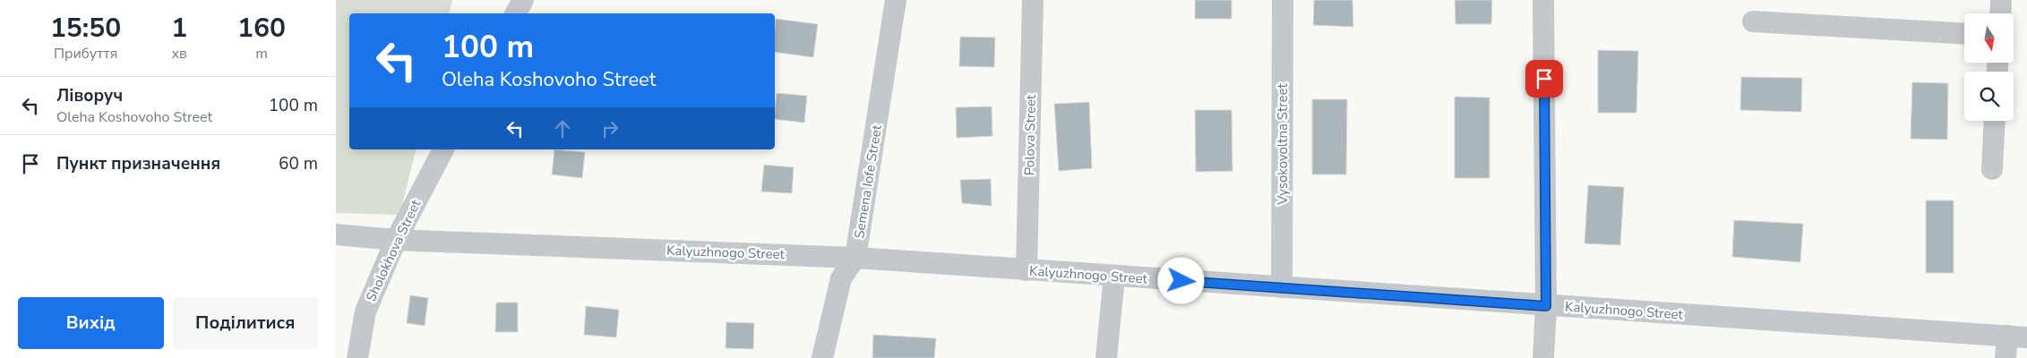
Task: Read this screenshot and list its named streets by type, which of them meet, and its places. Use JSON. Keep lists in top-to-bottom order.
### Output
{
  "streets": {
    "street": [
      "Polova Street",
      "Vysokovoltna Street",
      "Semena Iofe Street",
      "Sholokhova Street",
      "Kalyuzhnogo Street"
    ]
  },
  "crossings": [
    ["Polova Street", "Kalyuzhnogo Street"],
    ["Vysokovoltna Street", "Kalyuzhnogo Street"],
    ["Semena Iofe Street", "Kalyuzhnogo Street"],
    ["Sholokhova Street", "Kalyuzhnogo Street"]
  ],
  "north": "bottom",
  "page": {
    "eta": [
      "15:50",
      "Прибуття",
      "1",
      "хв",
      "160",
      "m"
    ],
    "turn": ["100 m", "Oleha Koshovoho Street"],
    "list": [
      {
        "name": "Ліворуч",
        "note": "Oleha Koshovoho Street",
        "value": "100 m"
      },
      {
        "name": "Пункт призначення",
        "value": "60 m"
      }
    ],
    "buttons": ["Вихід", "Поділитися"]
  }
}
